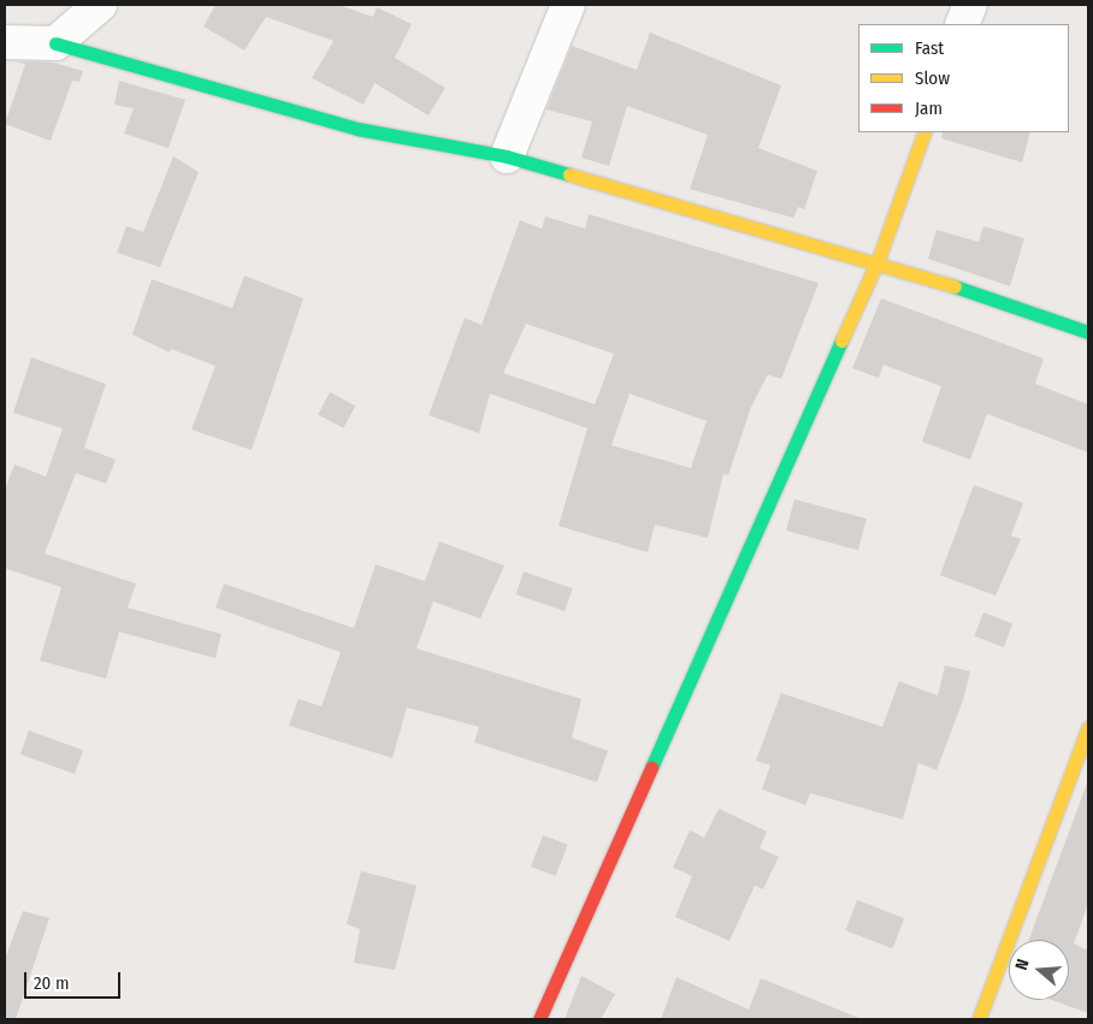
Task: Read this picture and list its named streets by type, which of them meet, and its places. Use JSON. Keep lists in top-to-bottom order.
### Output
{
  "legend": ["Fast", "Slow", "Jam"],
  "scale_bar": "20 m",
  "north": "left"
}
